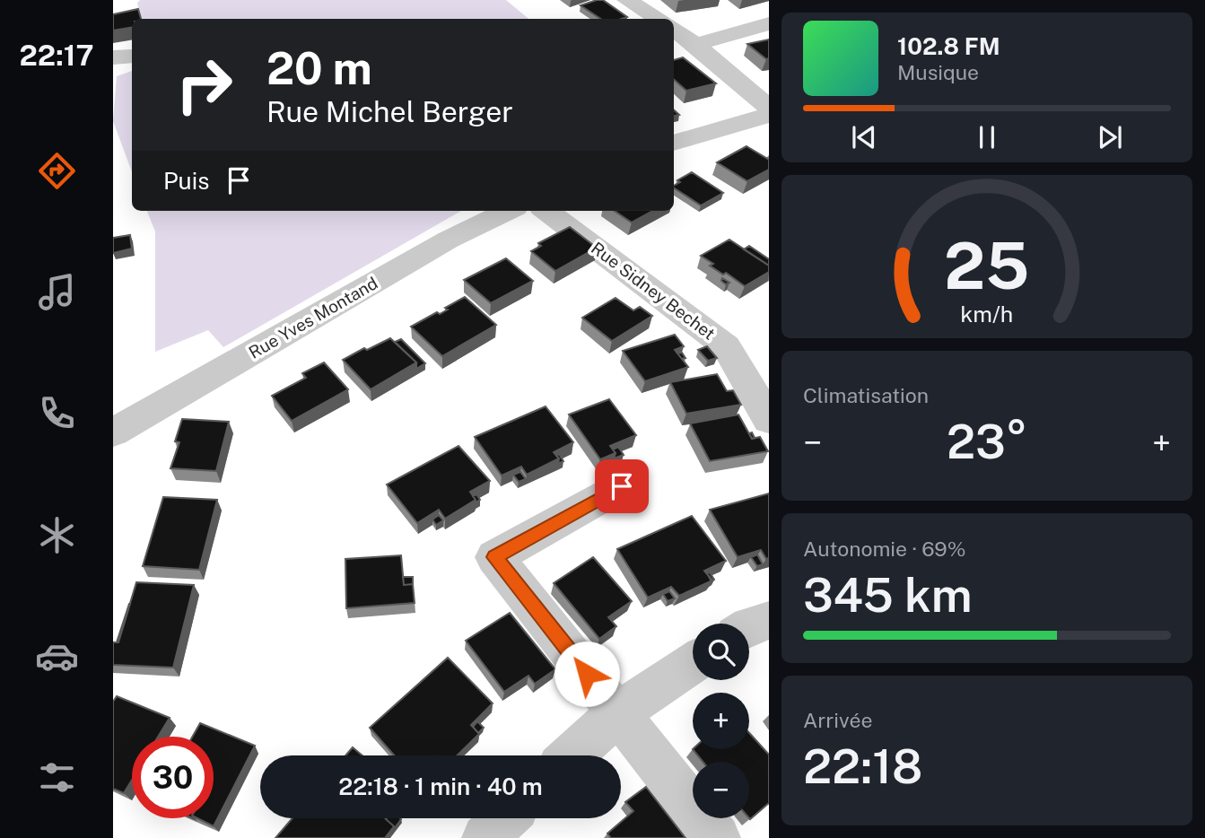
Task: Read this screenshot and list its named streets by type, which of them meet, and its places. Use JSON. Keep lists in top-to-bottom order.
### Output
{
  "streets": {
    "street": ["Rue Sidney Bechet", "Rue Yves Montand"]
  },
  "page": {
    "tabs": "22:17",
    "turn": ["20 m", "Rue Michel Berger"],
    "song": ["102.8 FM", "Musique"],
    "then": "Puis",
    "tile": [
      "Climatisation",
      ["Autonomie · 69%", "345 km"],
      ["Arrivée", "22:18"]
    ],
    "heat": ["−", "23°", "+"],
    "map_buttons": ["+", "−"],
    "limit": "30",
    "trip": "22:18 · 1 min · 40 m",
    "gauge": ["25", "km/h"]
  }
}
